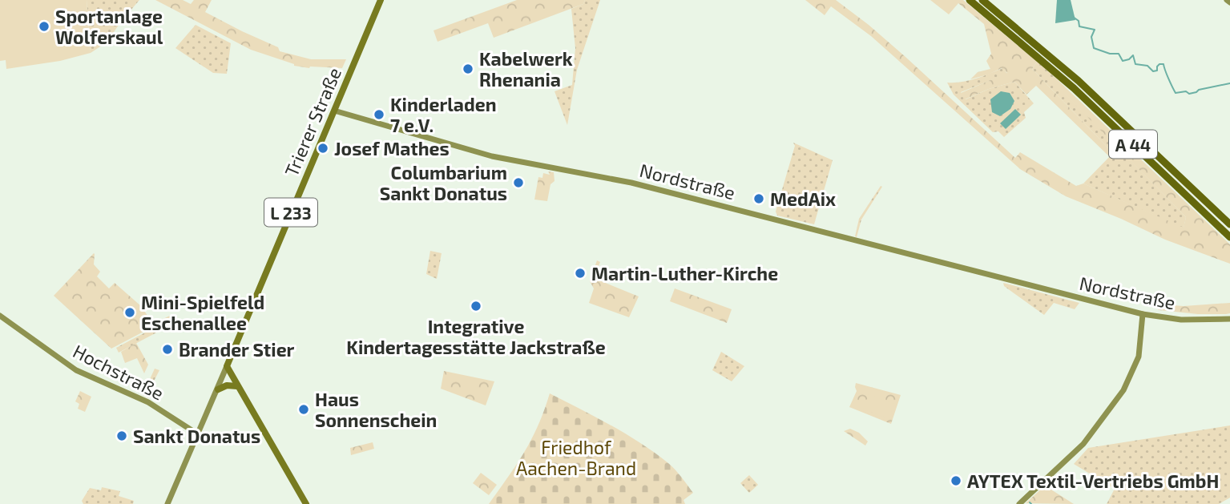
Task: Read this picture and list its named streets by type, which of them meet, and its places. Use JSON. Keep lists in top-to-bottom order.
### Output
{
  "streets": {
    "highway": ["A 44"],
    "main road": ["Trierer Straße", "L 233"],
    "street": ["Nordstraße", "Hochstraße"]
  },
  "crossings": [
    ["Trierer Straße", "Nordstraße"],
    ["Trierer Straße", "Hochstraße"]
  ],
  "parks": ["Friedhof Aachen-Brand"],
  "places": [
    "Sportanlage Wolferskaul",
    "Kabelwerk Rhenania",
    "Kinderladen 7 e.V.",
    "Josef Mathes",
    "Columbarium Sankt Donatus",
    "MedAix",
    "Martin-Luther-Kirche",
    "Integrative Kindertagesstätte Jackstraße",
    "Mini-Spielfeld Eschenallee",
    "Brander Stier",
    "Haus Sonnenschein",
    "Sankt Donatus",
    "AYTEX Textil-Vertriebs GmbH"
  ]
}
